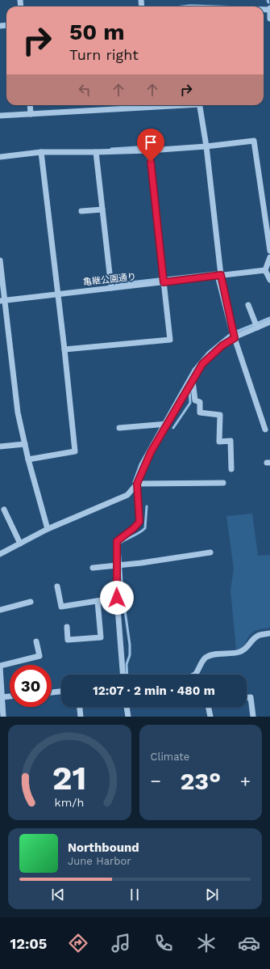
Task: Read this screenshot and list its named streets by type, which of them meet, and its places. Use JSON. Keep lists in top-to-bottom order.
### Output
{
  "streets": {
    "street": ["亀継公園通り"]
  },
  "page": {
    "turn": ["50 m", "Turn right"],
    "limit": "30",
    "trip": "12:07 · 2 min · 480 m",
    "tile": "Climate",
    "heat": ["−", "23°", "+"],
    "song": ["Northbound", "June Harbor"],
    "tabs": "12:05",
    "gauge": ["21", "km/h"]
  }
}
